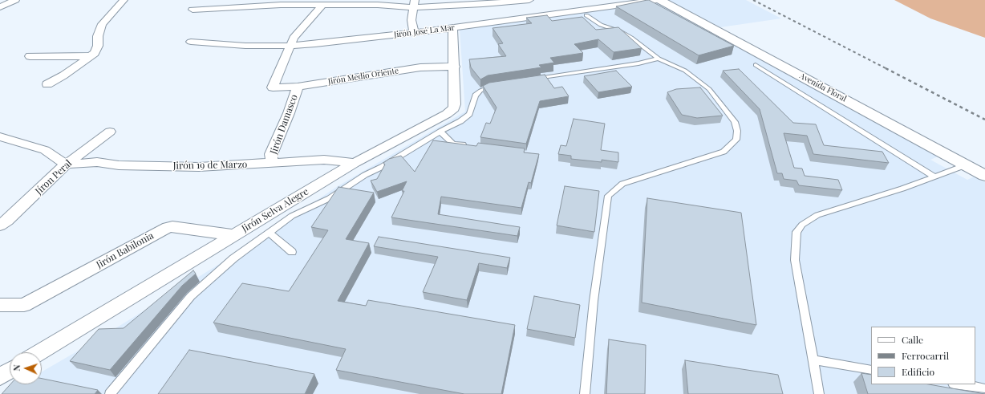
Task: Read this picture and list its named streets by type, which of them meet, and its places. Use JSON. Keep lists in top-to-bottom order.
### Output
{
  "streets": {
    "street": [
      "Jirón José La Mar",
      "Jirón Medio Oriente",
      "Avenida Floral",
      "Jirón Damasco",
      "Jirón 19 de Marzo",
      "Jíron Peral",
      "Jirón Selva Alegre",
      "Jirón Babilonia"
    ]
  },
  "crossings": [
    ["Jirón José La Mar", "Jirón Medio Oriente"],
    ["Jirón José La Mar", "Avenida Floral"],
    ["Jirón José La Mar", "Jirón Selva Alegre"],
    ["Jirón Medio Oriente", "Jirón Damasco"],
    ["Jirón Medio Oriente", "Jirón Selva Alegre"],
    ["Jirón Damasco", "Jirón 19 de Marzo"],
    ["Jirón 19 de Marzo", "Jíron Peral"],
    ["Jirón 19 de Marzo", "Jirón Selva Alegre"],
    ["Jirón Selva Alegre", "Jirón Babilonia"]
  ],
  "legend": ["Calle", "Ferrocarril", "Edificio"],
  "north": "left"
}
